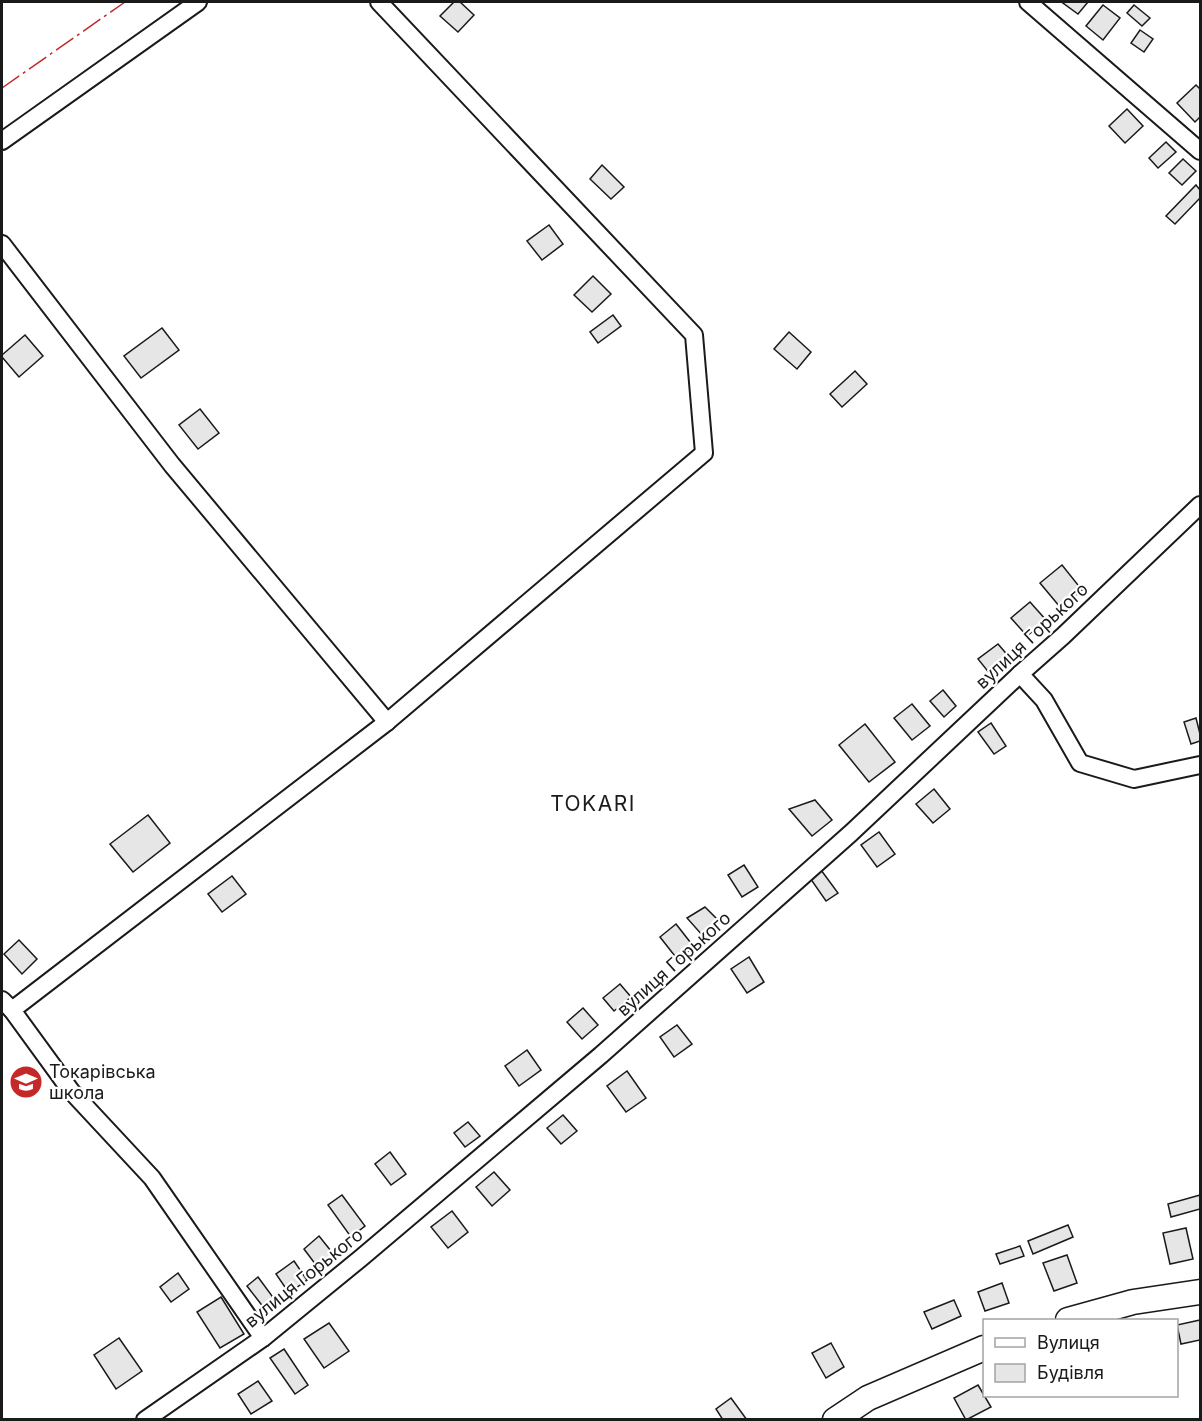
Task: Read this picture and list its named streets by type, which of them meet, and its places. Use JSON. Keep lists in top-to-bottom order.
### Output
{
  "streets": {
    "street": ["вулиця Горького"]
  },
  "districts": ["TOKARI"],
  "places": {
    "school or university": ["Токарівська школа"]
  },
  "legend": ["Вулиця", "Будівля"]
}
